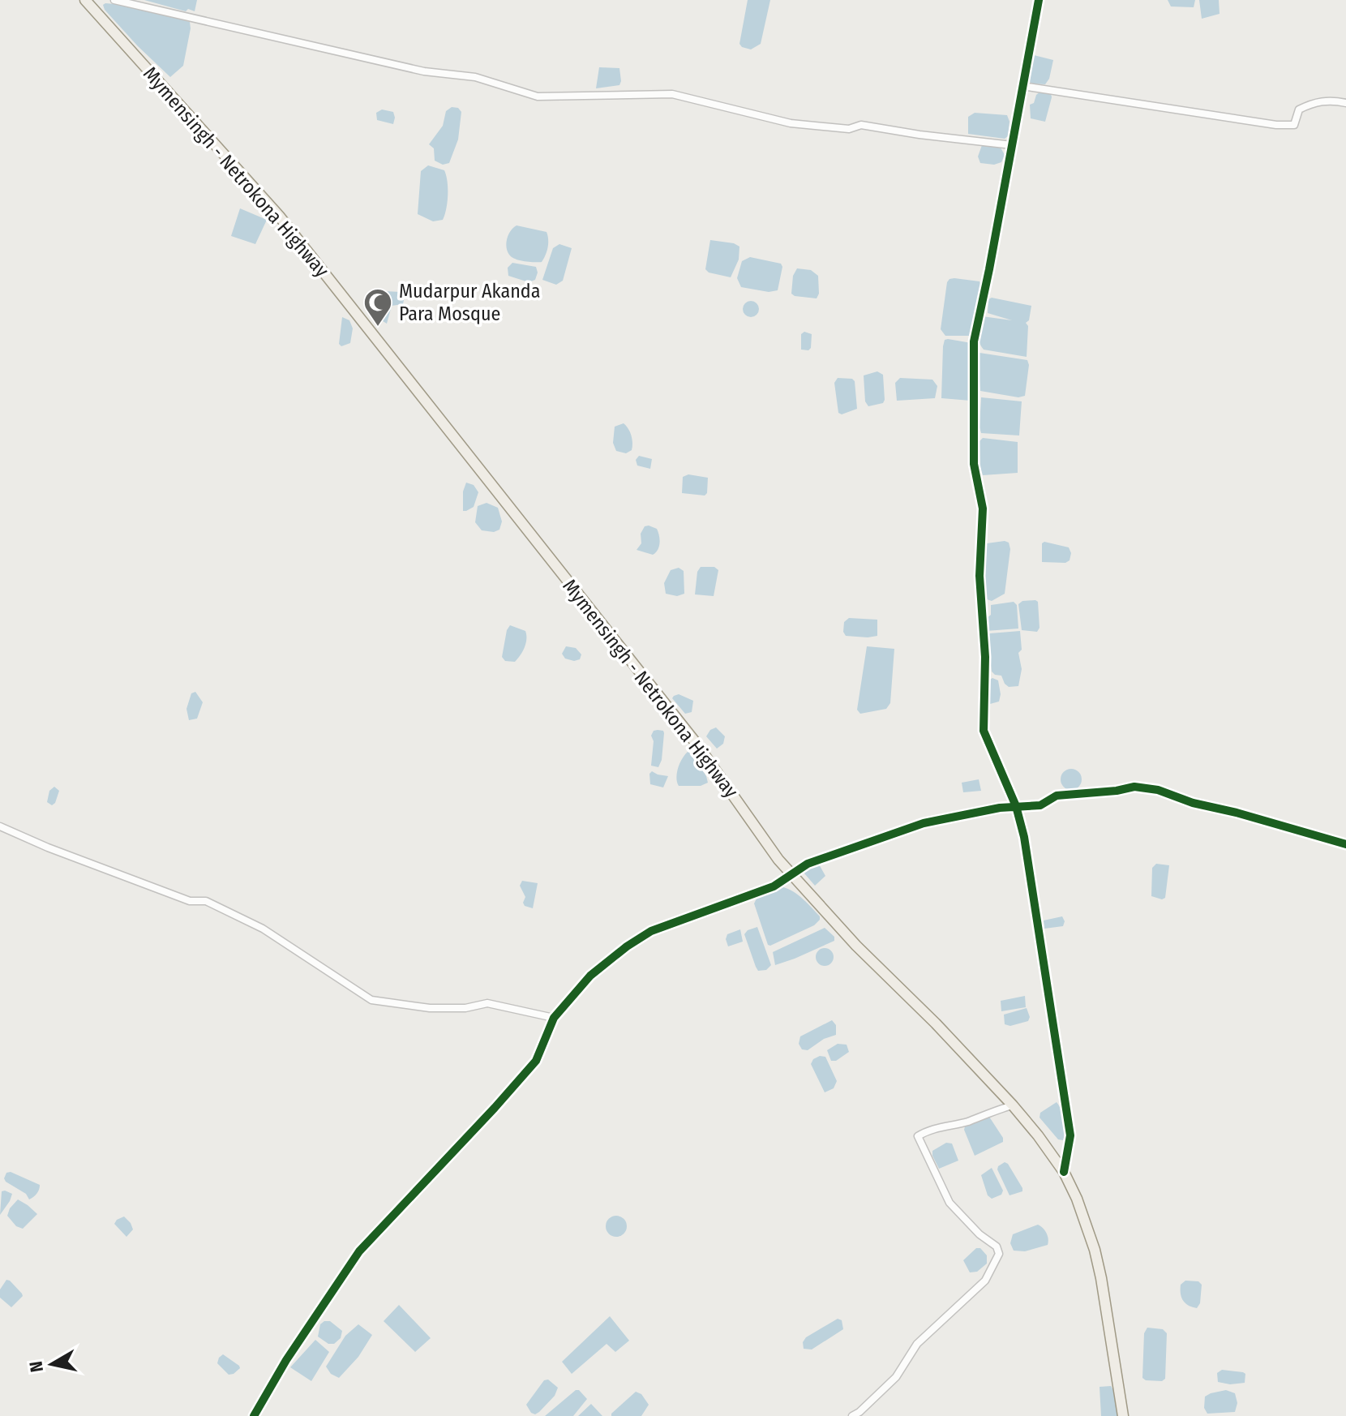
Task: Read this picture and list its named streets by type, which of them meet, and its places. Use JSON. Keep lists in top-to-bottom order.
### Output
{
  "streets": {
    "main road": ["Mymensingh - Netrokona Highway"]
  },
  "places": {
    "mosque": ["Mudarpur Akanda Para Mosque"]
  },
  "north": "left"
}
